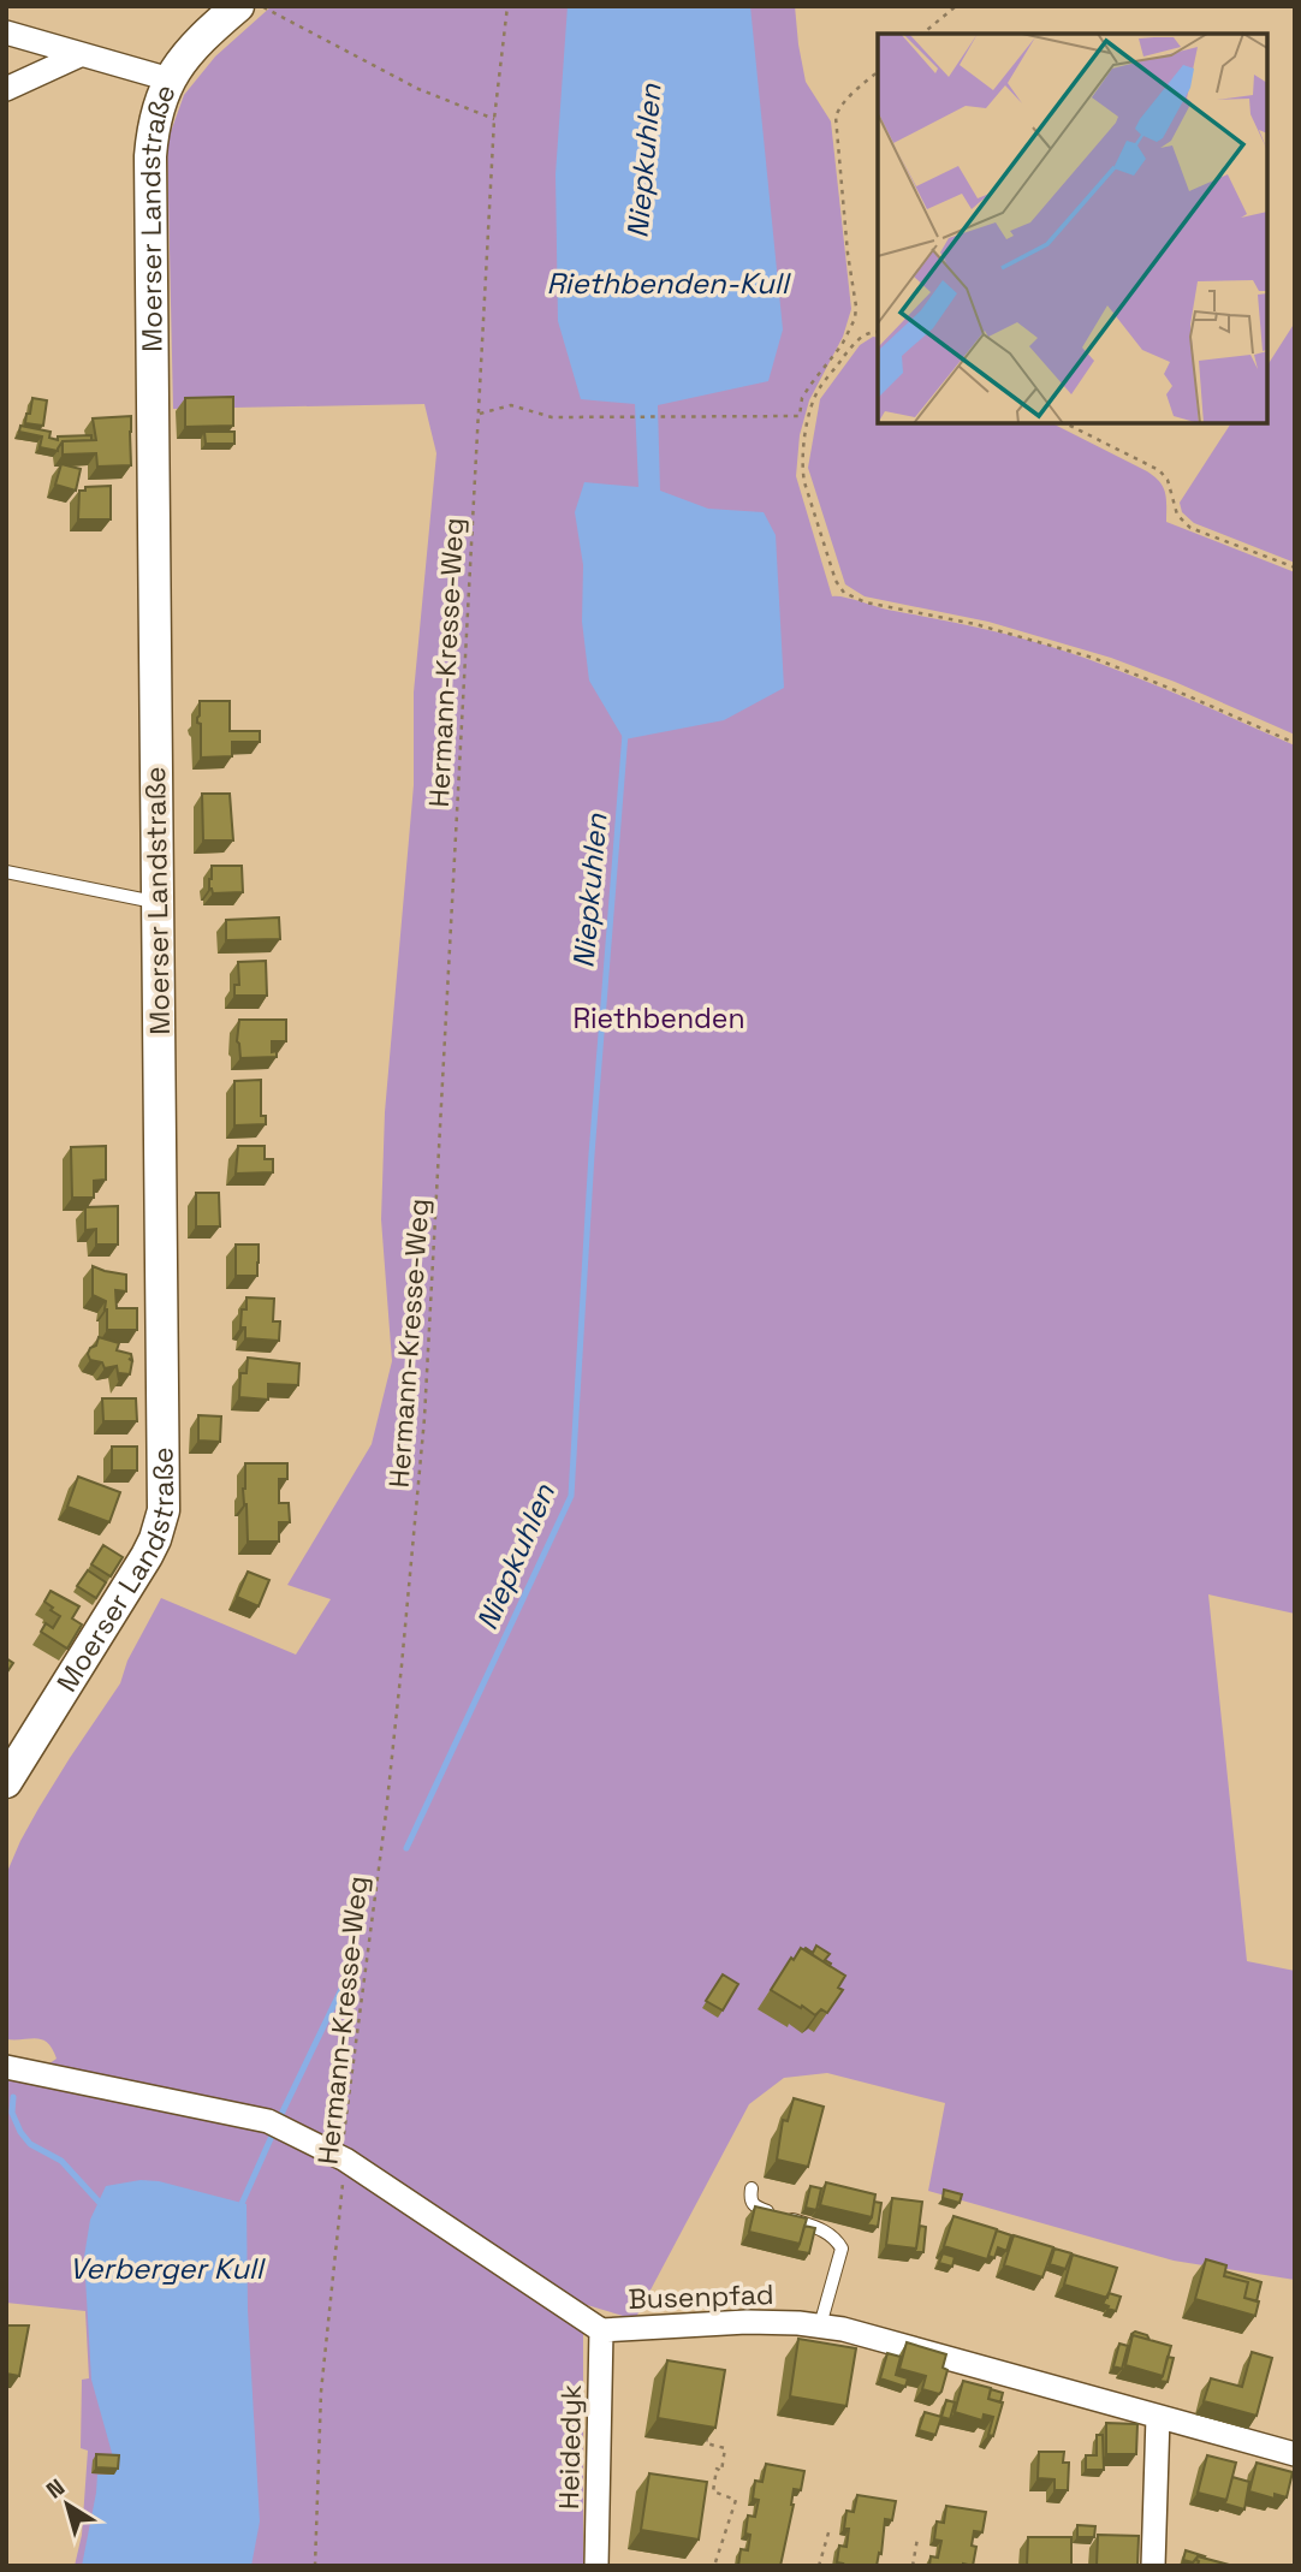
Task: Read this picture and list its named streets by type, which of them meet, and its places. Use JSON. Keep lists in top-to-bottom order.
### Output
{
  "streets": {
    "main road": ["Moerser Landstraße"],
    "street": ["Busenpfad", "Heidedyk"],
    "path": ["Hermann-Kresse-Weg"]
  },
  "crossings": [
    ["Hermann-Kresse-Weg", "Busenpfad"],
    ["Busenpfad", "Heidedyk"]
  ],
  "water": ["Niepkuhlen", "Riethbenden-Kull", "Verberger Kull"],
  "parks": ["Riethbenden"],
  "north": "top left"
}
